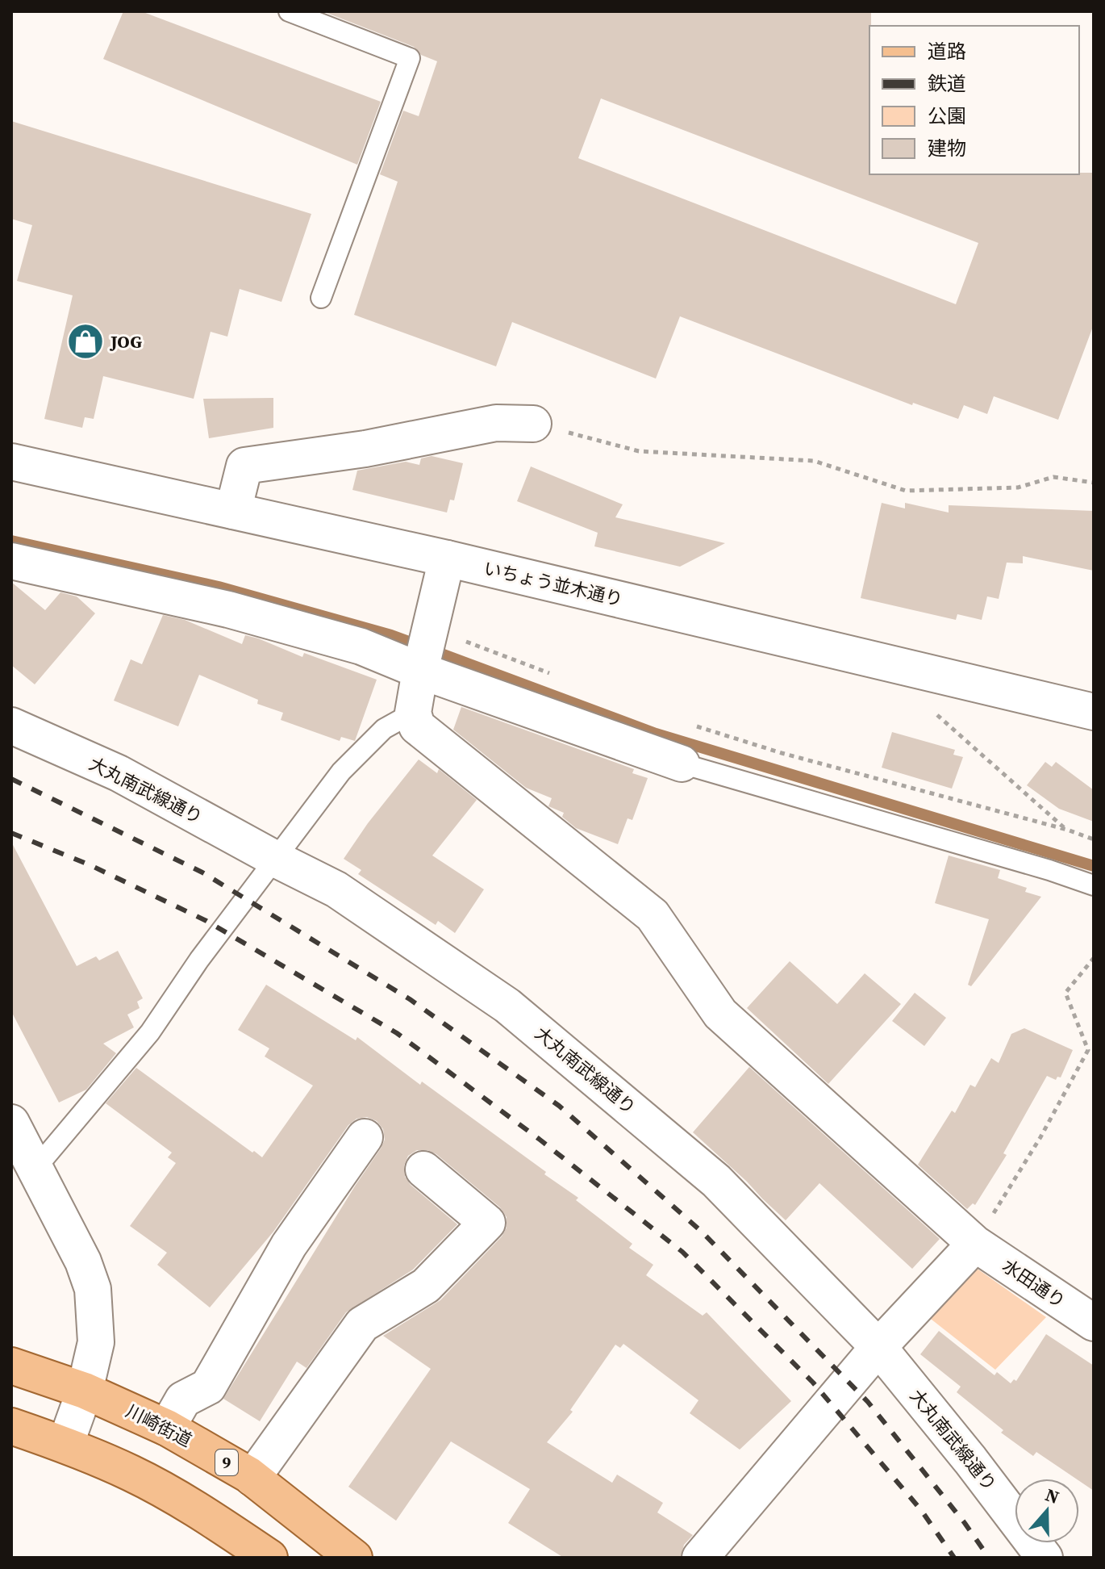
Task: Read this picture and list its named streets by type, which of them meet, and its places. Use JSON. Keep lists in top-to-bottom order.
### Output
{
  "streets": {
    "main road": ["川崎街道", "9"],
    "street": ["いちょう並木通り", "大丸南武線通り", "水田通り"]
  },
  "places": {
    "shop": ["JOG"]
  },
  "legend": [
    "道路",
    "鉄道",
    "公園",
    "建物"
  ],
  "north": "top"
}
